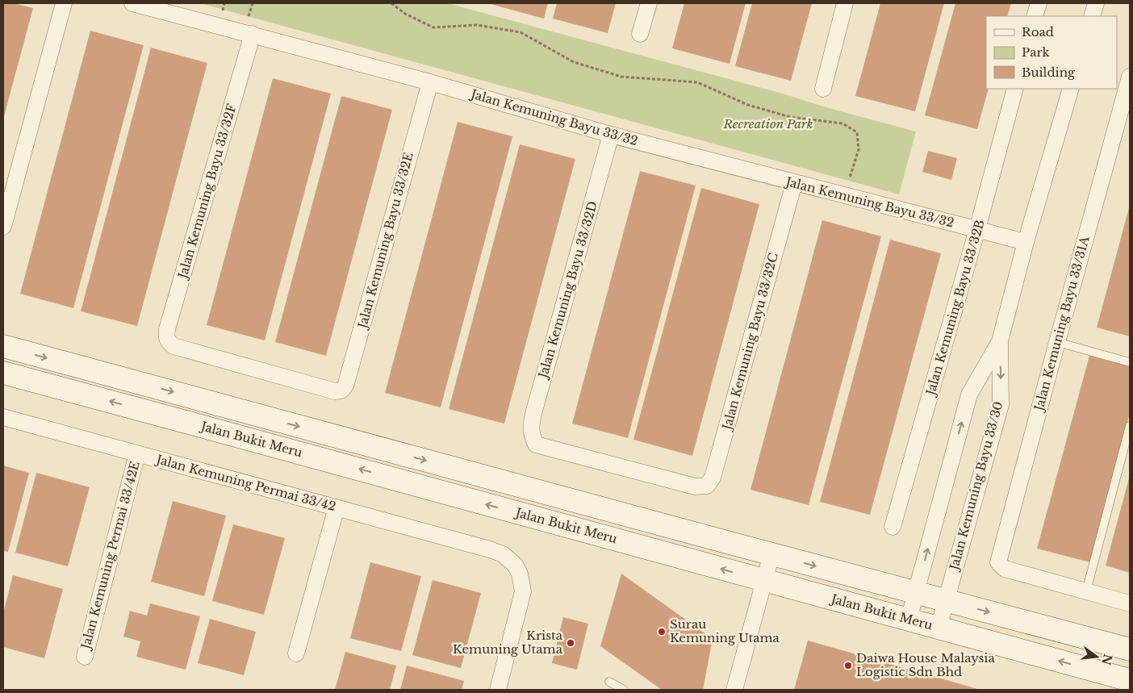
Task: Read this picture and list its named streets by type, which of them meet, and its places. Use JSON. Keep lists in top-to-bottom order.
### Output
{
  "streets": {
    "main road": ["Jalan Bukit Meru"],
    "street": [
      "Jalan Kemuning Bayu 33/32",
      "Jalan Kemuning Bayu 33/32F",
      "Jalan Kemuning Bayu 33/32E",
      "Jalan Kemuning Bayu 33/32D",
      "Jalan Kemuning Bayu 33/32B",
      "Jalan Kemuning Bayu 33/31A",
      "Jalan Kemuning Bayu 33/32C",
      "Jalan Kemuning Permai 33/42",
      "Jalan Kemuning Bayu 33/30",
      "Jalan Kemuning Permai 33/42E"
    ]
  },
  "crossings": [
    ["Jalan Kemuning Bayu 33/32", "Jalan Kemuning Bayu 33/32F"],
    ["Jalan Kemuning Bayu 33/32", "Jalan Kemuning Bayu 33/32E"],
    ["Jalan Kemuning Bayu 33/32", "Jalan Kemuning Bayu 33/32D"],
    ["Jalan Kemuning Bayu 33/32", "Jalan Kemuning Bayu 33/32B"],
    ["Jalan Kemuning Bayu 33/32", "Jalan Kemuning Bayu 33/32C"],
    ["Jalan Kemuning Bayu 33/32", "Jalan Kemuning Bayu 33/30"],
    ["Jalan Kemuning Bayu 33/32F", "Jalan Kemuning Bayu 33/32E"],
    ["Jalan Kemuning Bayu 33/32D", "Jalan Kemuning Bayu 33/32C"],
    ["Jalan Bukit Meru", "Jalan Kemuning Bayu 33/30"],
    ["Jalan Kemuning Permai 33/42", "Jalan Kemuning Permai 33/42E"]
  ],
  "parks": ["Recreation Park"],
  "places": ["Surau Kemuning Utama", "Krista Kemuning Utama", "Daiwa House Malaysia Logistic Sdn Bhd"],
  "legend": ["Road", "Park", "Building"],
  "north": "right"
}
